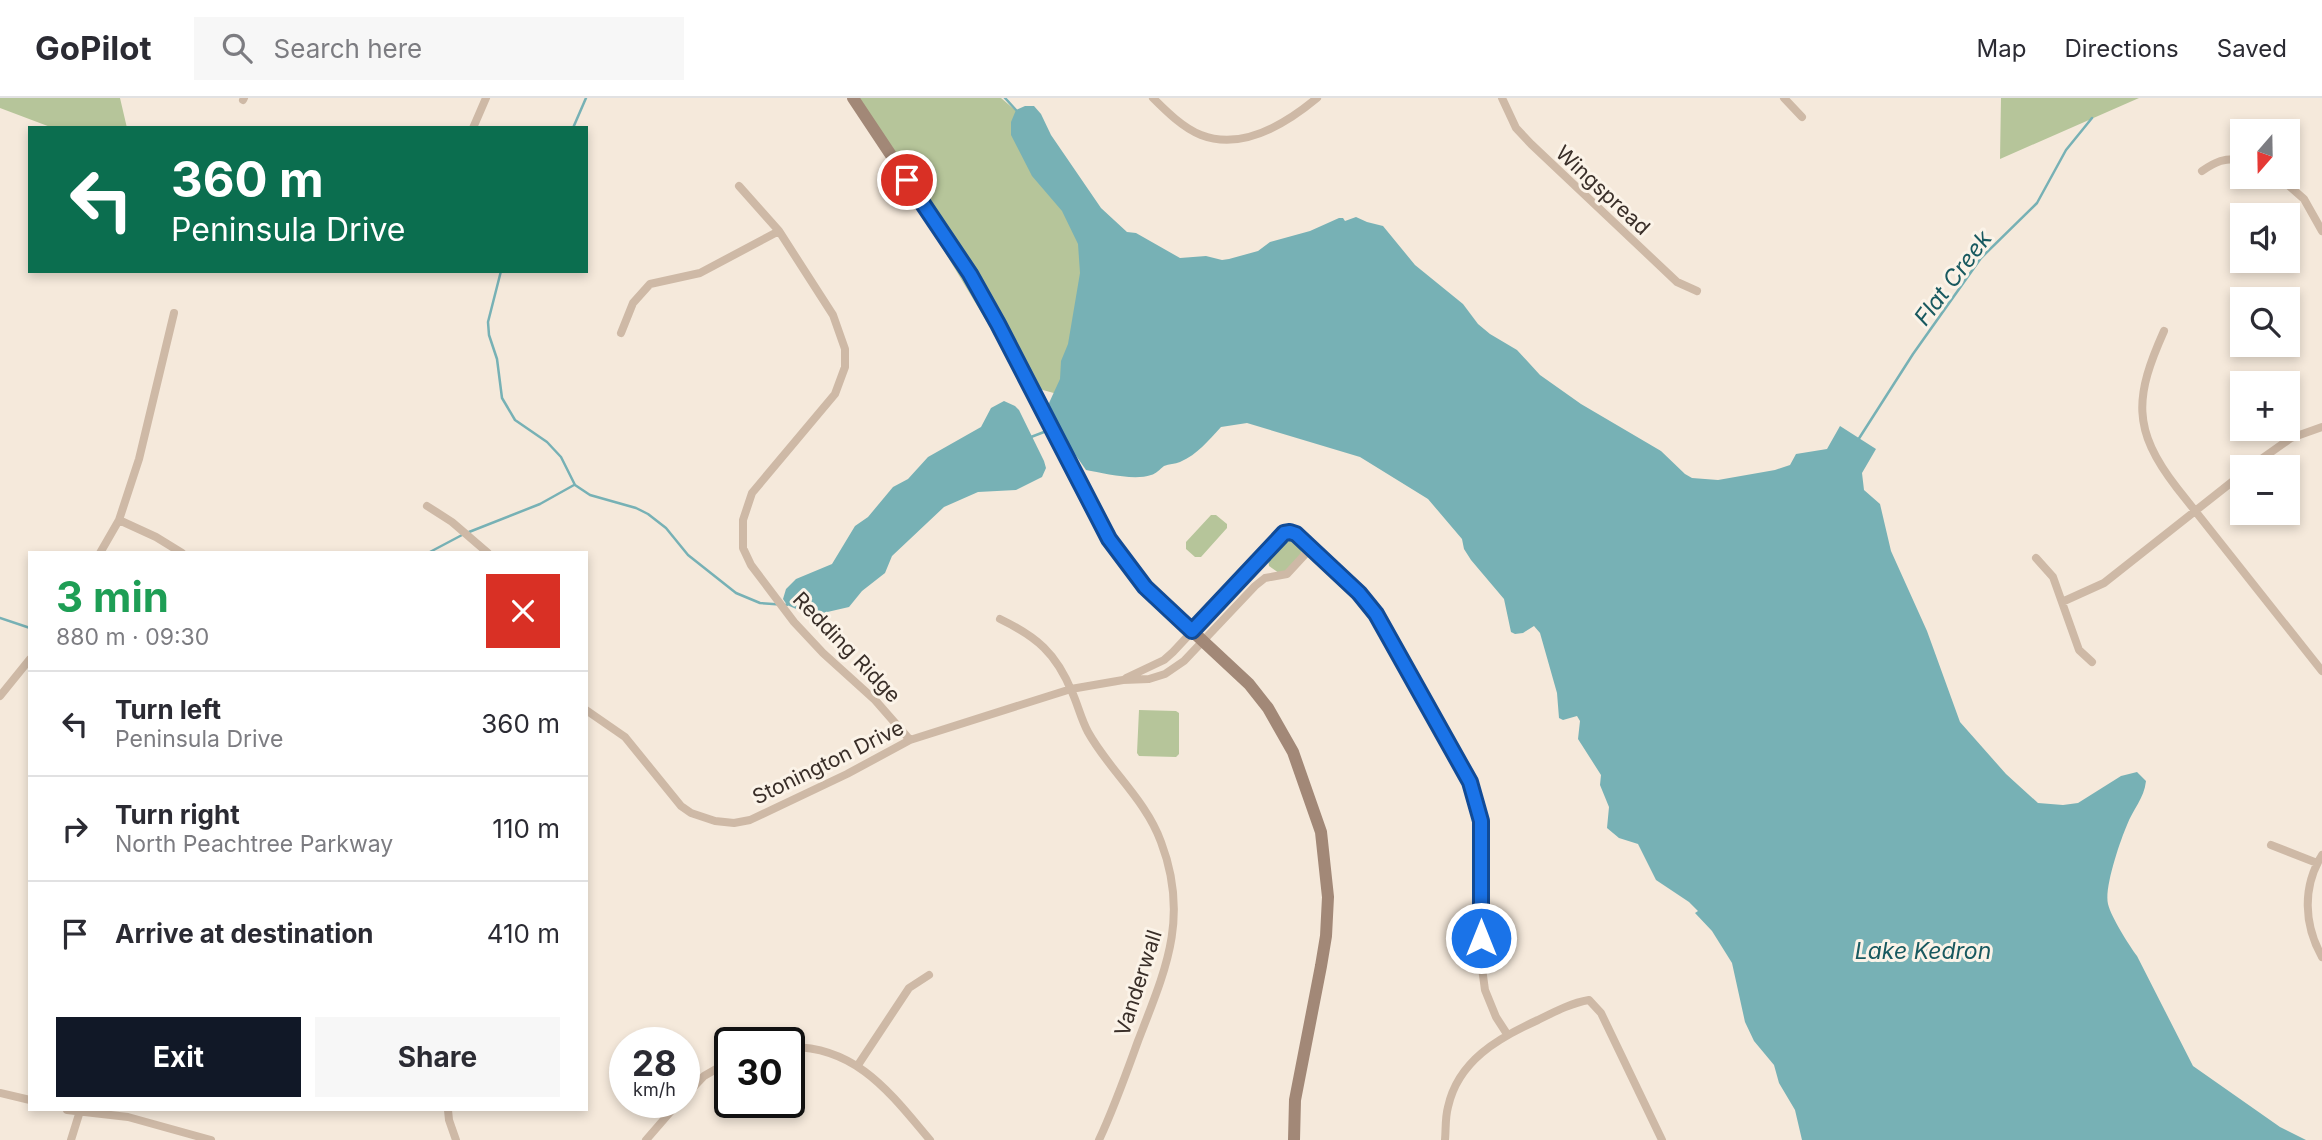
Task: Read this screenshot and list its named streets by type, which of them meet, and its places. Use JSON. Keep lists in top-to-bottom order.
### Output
{
  "streets": {
    "street": [
      "Wingspread",
      "Redding Ridge",
      "Stonington Drive",
      "Vanderwall"
    ]
  },
  "crossings": [
    ["Redding Ridge", "Stonington Drive"],
    ["Stonington Drive", "Vanderwall"]
  ],
  "water": ["Flat Creek", "Lake Kedron"],
  "north": "bottom",
  "page": {
    "header": "GoPilot",
    "search": "Search here",
    "nav": ["Map", "Directions", "Saved"],
    "map_buttons": ["+", "−"],
    "turn": ["360 m", "Peninsula Drive"],
    "heading": ["3 min", "880 m · 09:30"],
    "list": [
      {
        "name": "Turn left",
        "note": "Peninsula Drive",
        "value": "360 m"
      },
      {
        "name": "Turn right",
        "note": "North Peachtree Parkway",
        "value": "110 m"
      },
      {
        "name": "Arrive at destination",
        "value": "410 m"
      }
    ],
    "buttons": ["Exit", "Share"],
    "speed": "28 km/h",
    "limit": "30"
  }
}
